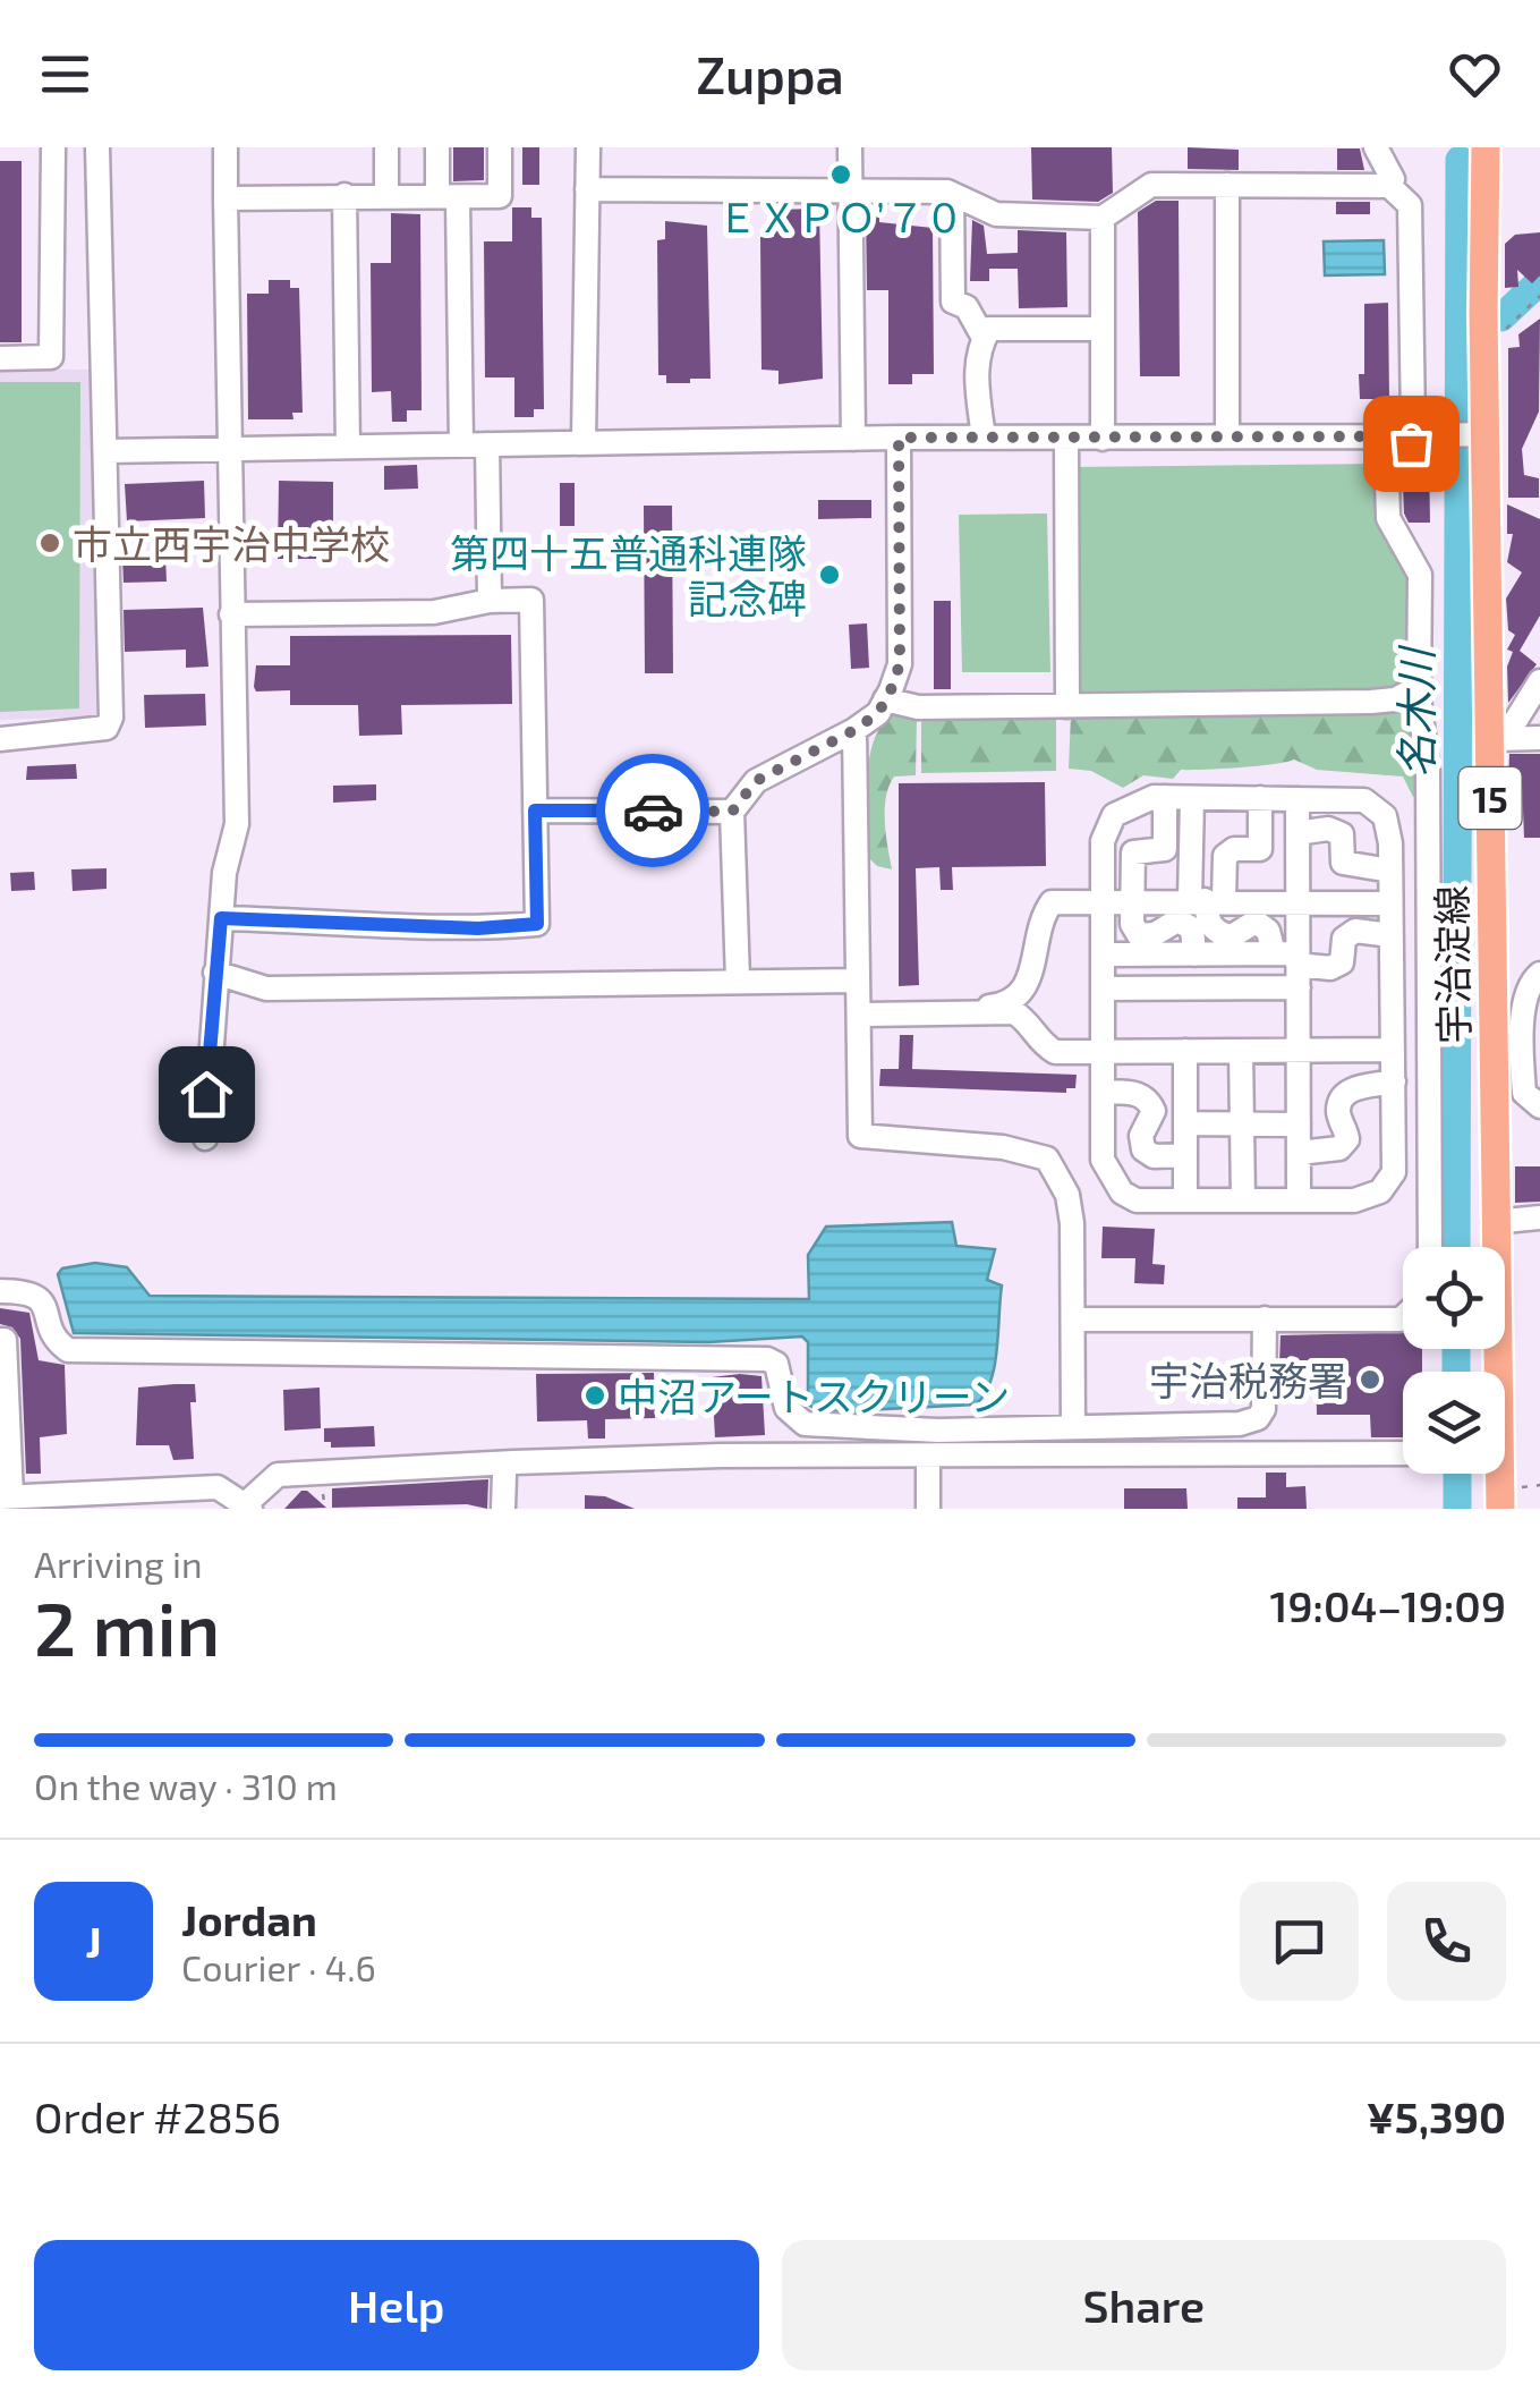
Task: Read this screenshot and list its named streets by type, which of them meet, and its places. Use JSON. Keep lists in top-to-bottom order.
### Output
{
  "streets": {
    "main road": ["15", "宇治淀線"]
  },
  "water": ["名木川"],
  "places": [
    "ＥＸＰＯ’７０",
    "市立西宇治中学校",
    "第四十五普通科連隊 記念碑",
    "宇治税務署",
    "中沼アートスクリーン"
  ],
  "page": {
    "header": "Zuppa",
    "heading": ["2 min", "Arriving in", "19:04–19:09"],
    "panel": [
      "Jordan",
      "Courier · 4.6",
      "Order #2856",
      "¥5,390"
    ],
    "bar": "On the way · 310 m",
    "round": "J",
    "buttons": ["Help", "Share"]
  }
}
